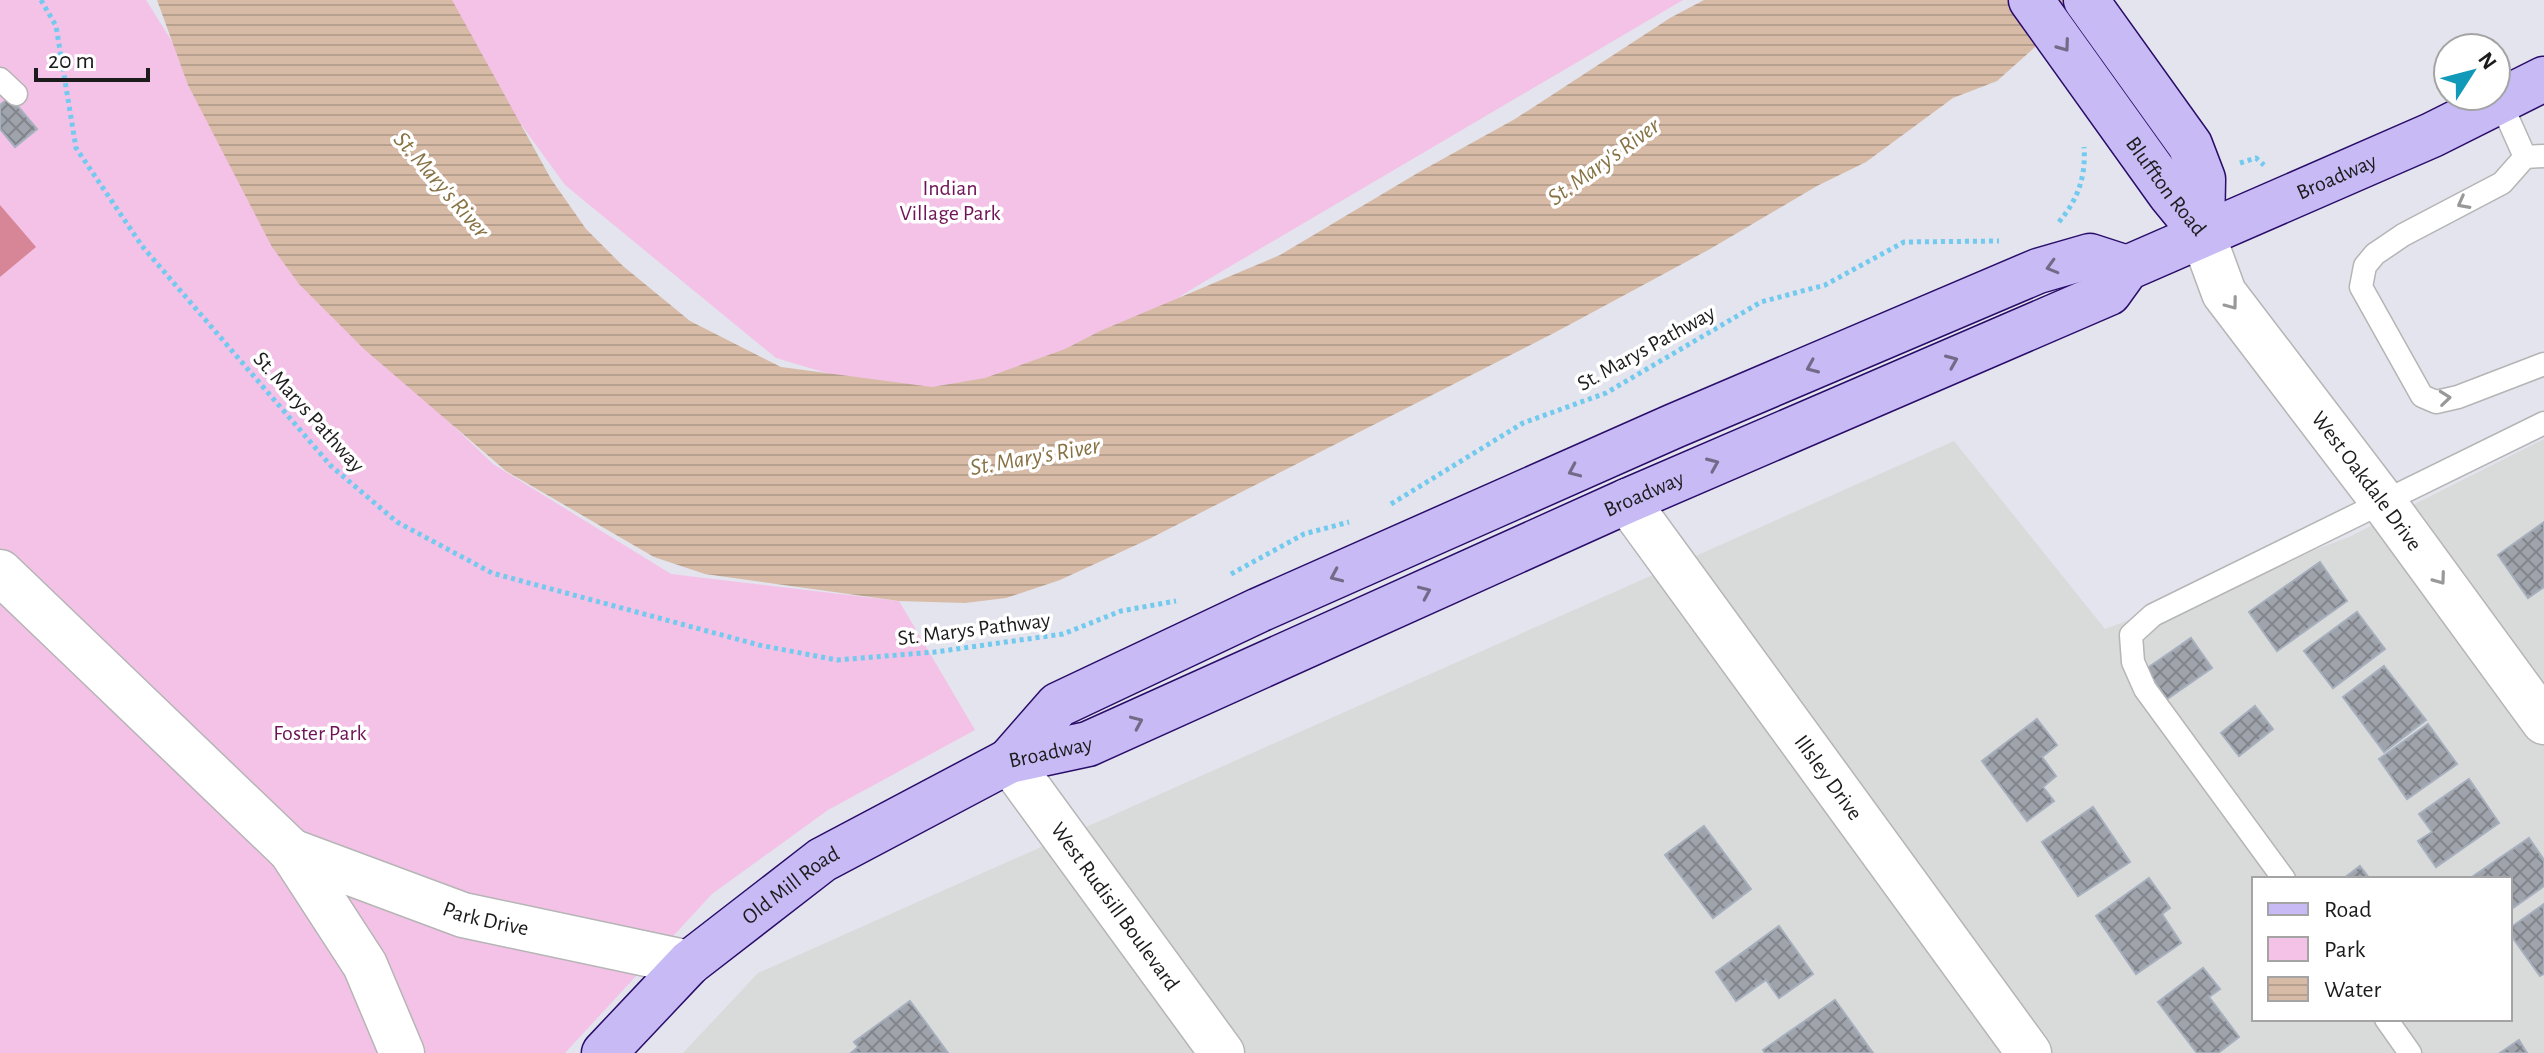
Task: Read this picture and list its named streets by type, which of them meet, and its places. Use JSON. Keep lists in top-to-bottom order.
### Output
{
  "streets": {
    "main road": ["Bluffton Road", "Broadway", "Old Mill Road"],
    "street": [
      "West Oakdale Drive",
      "Illsley Drive",
      "West Rudisill Boulevard",
      "Park Drive"
    ],
    "path": ["St. Marys Pathway"]
  },
  "crossings": [
    ["Bluffton Road", "Broadway"],
    ["Bluffton Road", "West Oakdale Drive"],
    ["Broadway", "West Oakdale Drive"],
    ["Broadway", "Illsley Drive"],
    ["Broadway", "Old Mill Road"],
    ["Broadway", "West Rudisill Boulevard"],
    ["Old Mill Road", "West Rudisill Boulevard"],
    ["Old Mill Road", "Park Drive"]
  ],
  "one_way": ["West Oakdale Drive"],
  "water": ["St. Mary's River"],
  "parks": ["Indian Village Park", "Foster Park"],
  "legend": ["Road", "Park", "Water"],
  "scale_bar": "20 m",
  "north": "top right"
}
